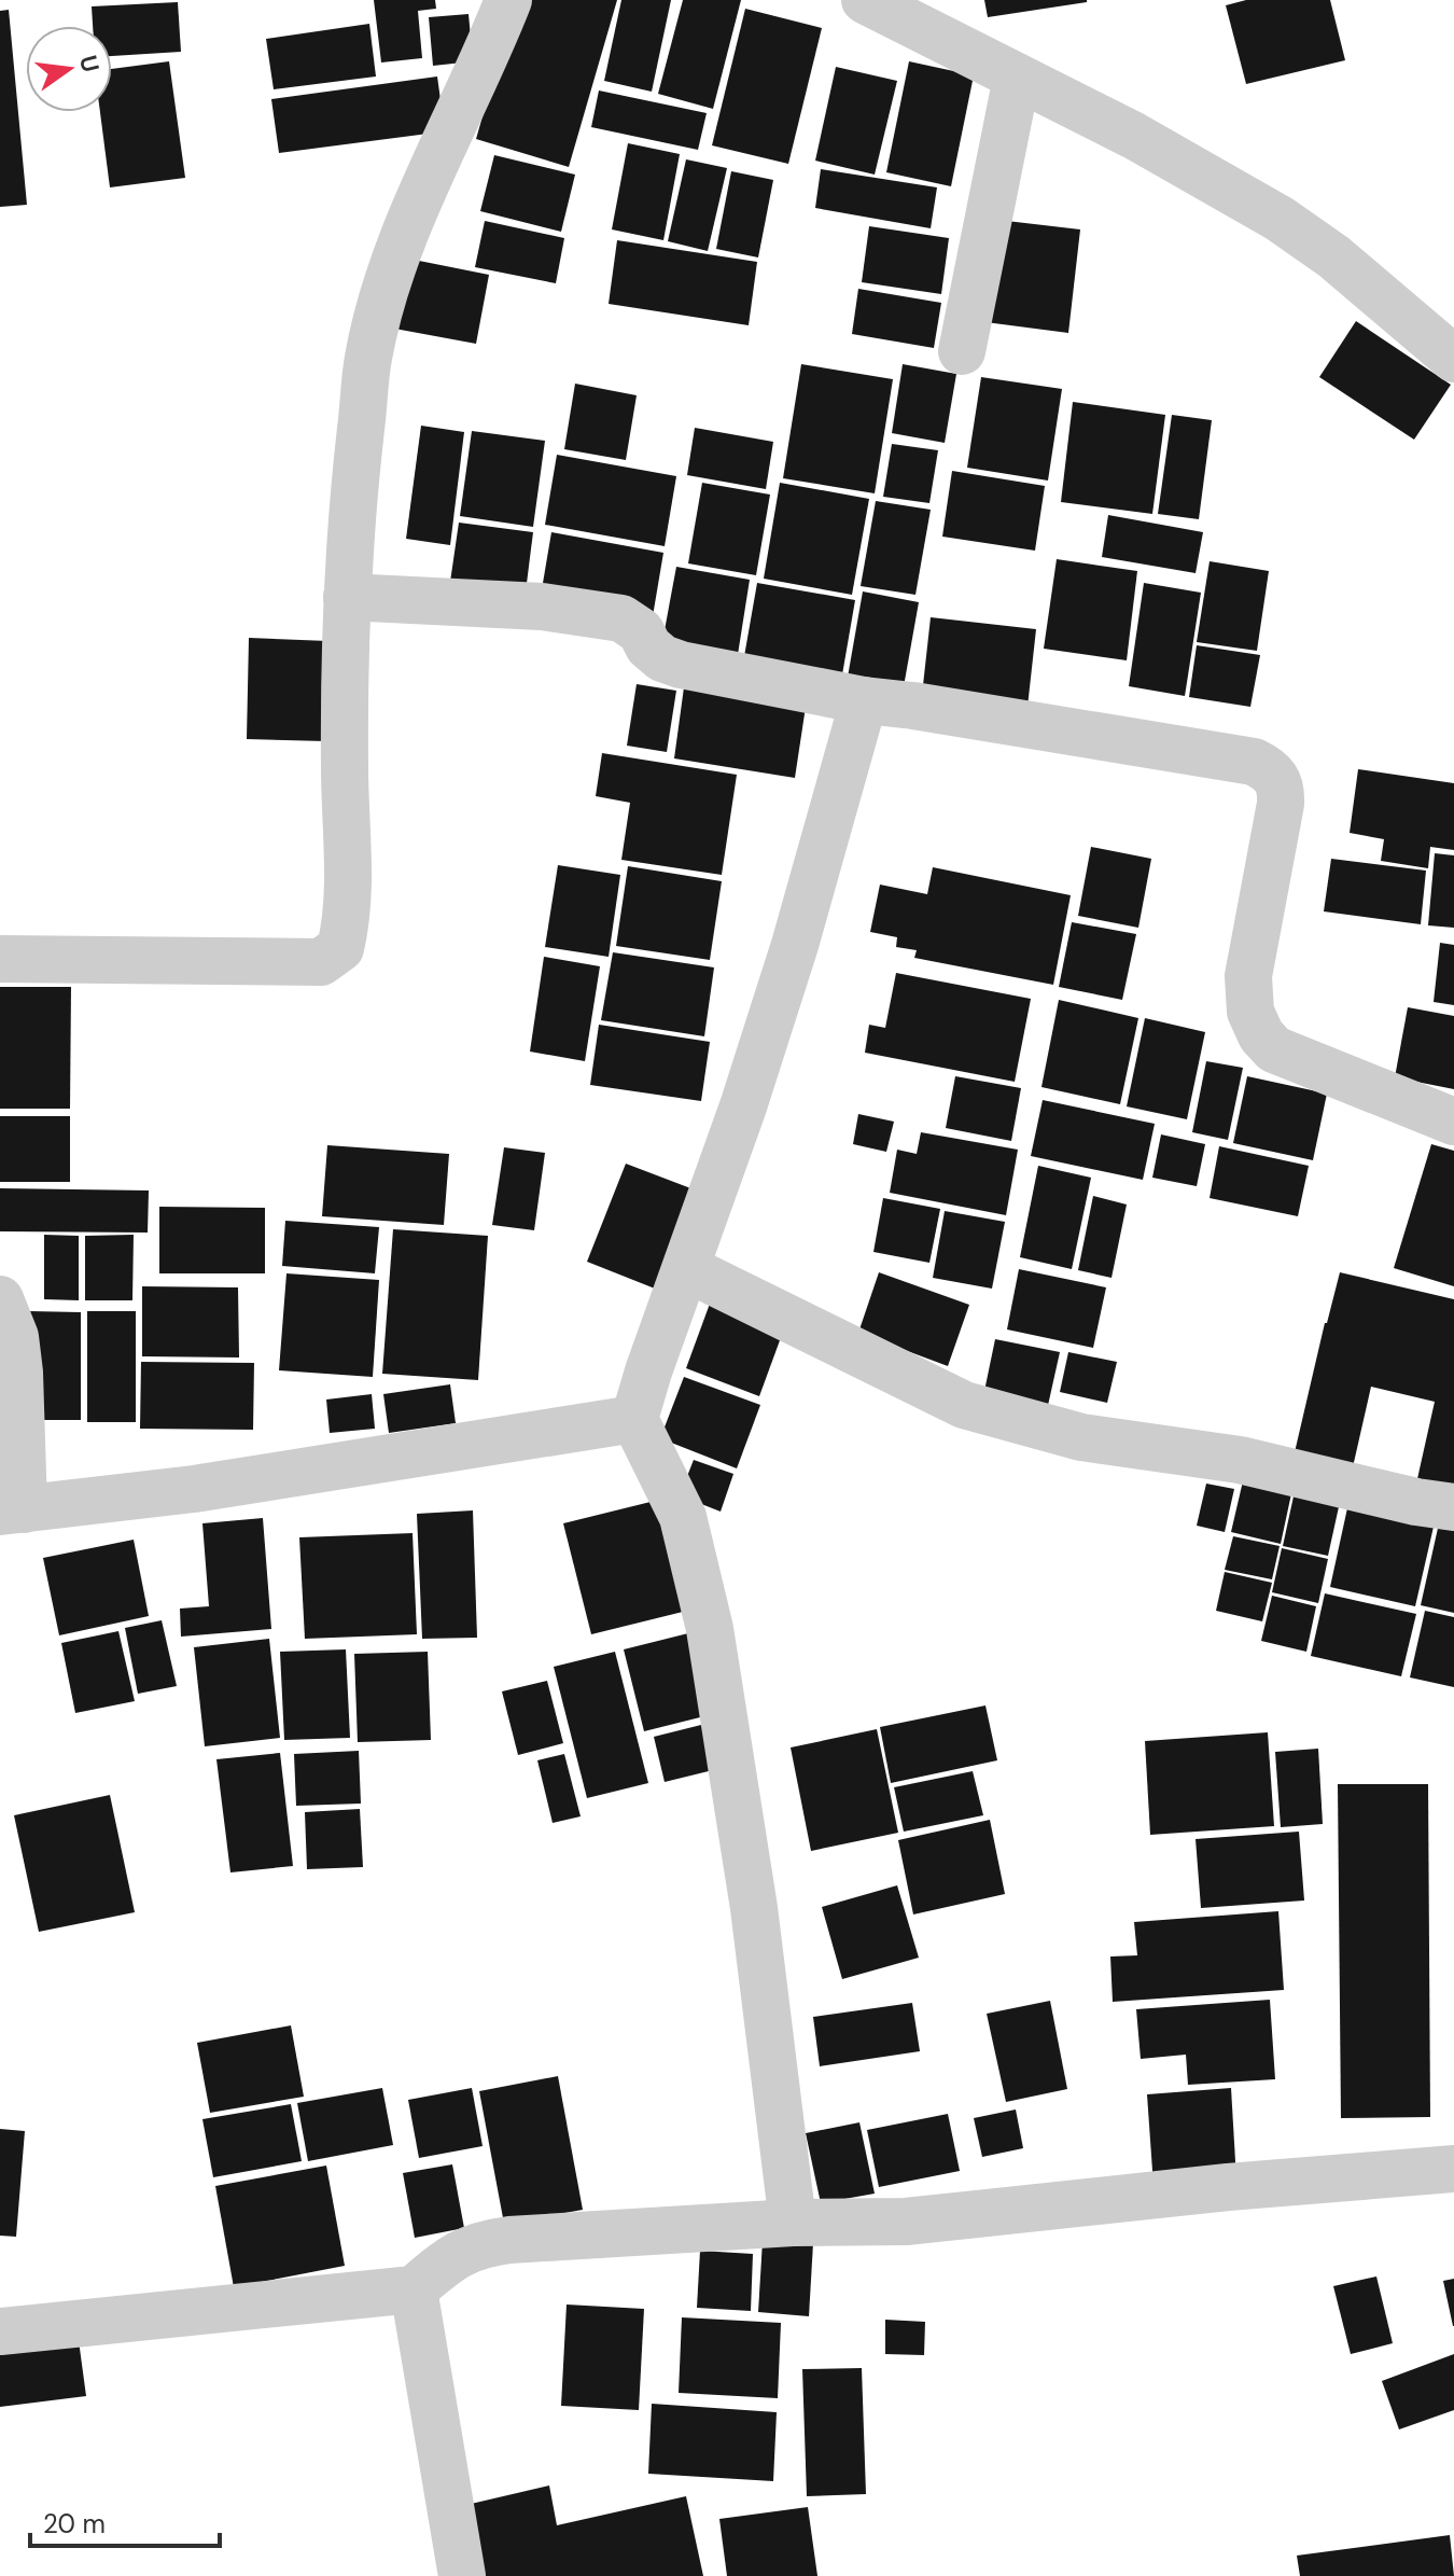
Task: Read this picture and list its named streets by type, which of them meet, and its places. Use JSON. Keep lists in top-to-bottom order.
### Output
{
  "scale_bar": "20 m",
  "north": "right"
}
